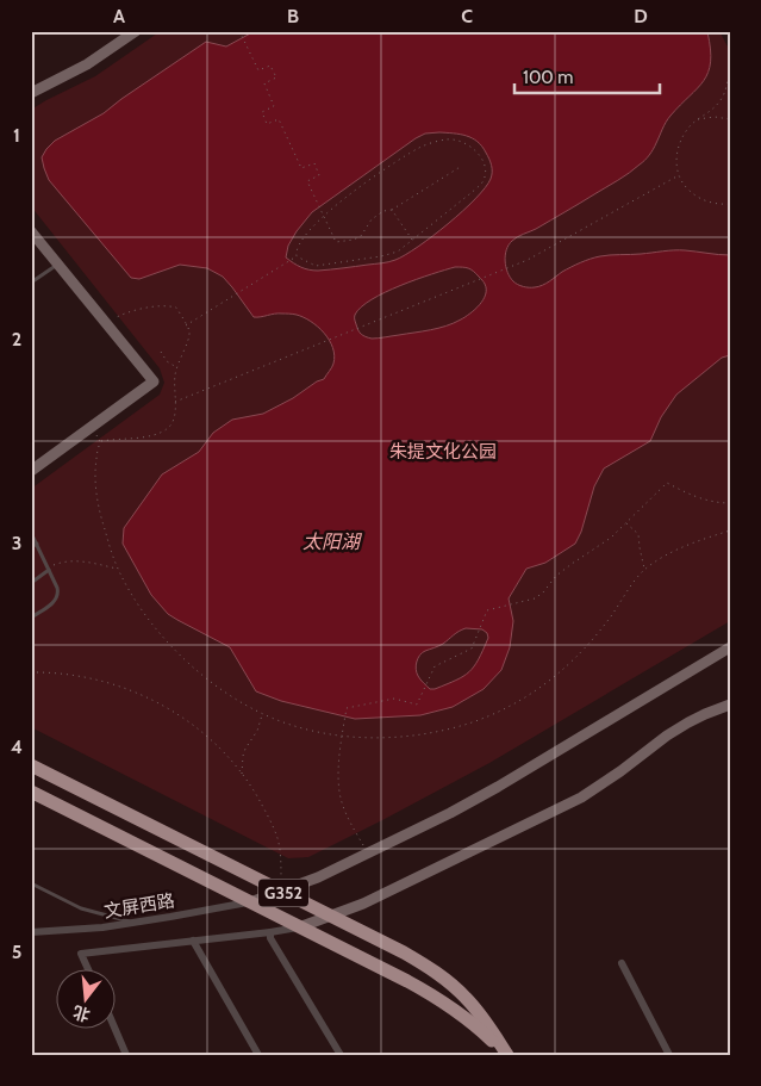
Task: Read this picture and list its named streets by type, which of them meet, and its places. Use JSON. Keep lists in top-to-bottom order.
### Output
{
  "streets": {
    "highway": ["G352"],
    "street": ["文屏西路"]
  },
  "crossings": [
    ["G352", "文屏西路"]
  ],
  "water": ["太阳湖"],
  "parks": ["朱提文化公园"],
  "scale_bar": "100 m",
  "north": "bottom",
  "grid": {
    "columns": [
      "A",
      "B",
      "C",
      "D"
    ],
    "rows": [
      "1",
      "2",
      "3",
      "4",
      "5"
    ]
  }
}
